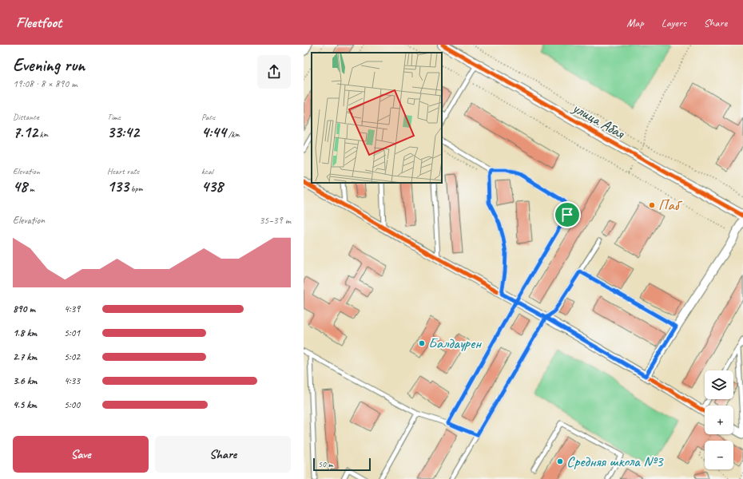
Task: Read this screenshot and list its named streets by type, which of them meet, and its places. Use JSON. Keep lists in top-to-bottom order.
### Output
{
  "streets": {
    "street": ["улица Абая"]
  },
  "places": ["Паб", "Балдаурен", "Средняя школа №3"],
  "scale_bar": "50 m",
  "page": {
    "header": "Fleetfoot",
    "nav": ["Map", "Layers", "Share"],
    "heading": ["Evening run", "19:08 · 8 × 890 m"],
    "stats": [
      ["Distance", "7.12 km"],
      ["Time", "33:42"],
      ["Pace", "4:44 /km"],
      ["Elevation", "48 m"],
      ["Heart rate", "133 bpm"],
      ["kcal", "438"]
    ],
    "chart": ["Elevation", "35–39 m"],
    "list": [
      {
        "name": "890 m",
        "note": "4:39"
      },
      {
        "name": "1.8 km",
        "note": "5:01"
      },
      {
        "name": "2.7 km",
        "note": "5:02"
      },
      {
        "name": "3.6 km",
        "note": "4:33"
      },
      {
        "name": "4.5 km",
        "note": "5:00"
      }
    ],
    "map_buttons": ["+", "−"],
    "buttons": ["Save", "Share"],
    "scale": "50 m"
  }
}
